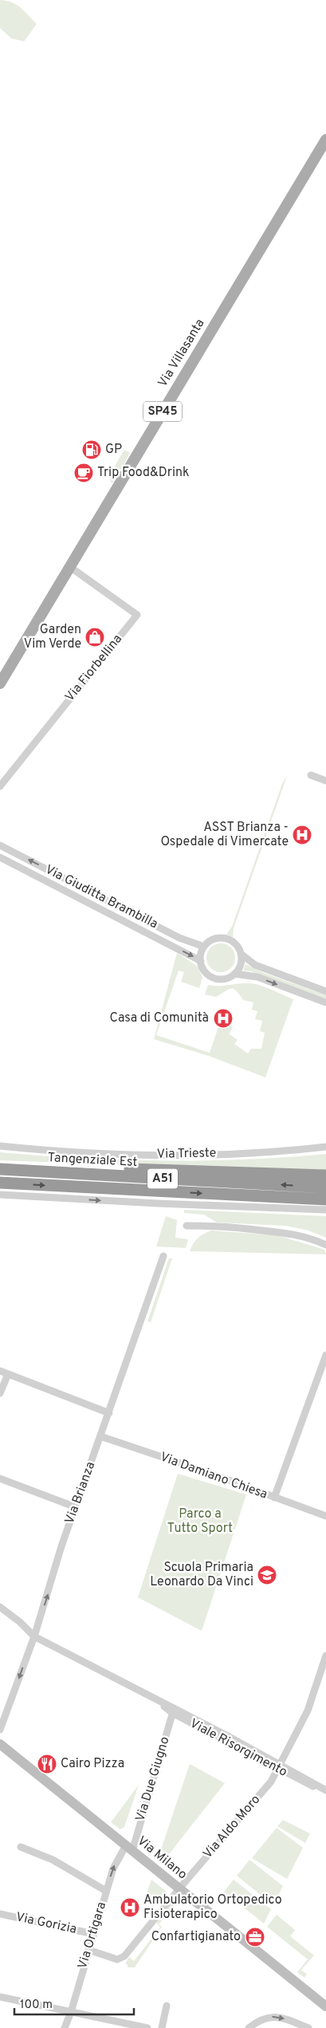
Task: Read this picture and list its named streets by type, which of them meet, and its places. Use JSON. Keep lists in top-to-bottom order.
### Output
{
  "streets": {
    "highway": ["Tangenziale Est", "A51"],
    "main road": ["Via Villasanta", "SP45"],
    "street": [
      "Via Fiorbellina",
      "Via Giuditta Brambilla",
      "Via Trieste",
      "Via Damiano Chiesa",
      "Via Brianza",
      "Viale Risorgimento",
      "Via Due Giugno",
      "Via Aldo Moro",
      "Via Milano",
      "Via Gorizia",
      "Via Ortigara"
    ]
  },
  "crossings": [
    ["Via Villasanta", "Via Fiorbellina"],
    ["Via Damiano Chiesa", "Via Brianza"],
    ["Via Brianza", "Viale Risorgimento"],
    ["Viale Risorgimento", "Via Due Giugno"],
    ["Viale Risorgimento", "Via Aldo Moro"],
    ["Via Due Giugno", "Via Milano"],
    ["Via Due Giugno", "Via Ortigara"],
    ["Via Aldo Moro", "Via Milano"],
    ["Via Aldo Moro", "Via Ortigara"],
    ["Via Milano", "Via Ortigara"],
    ["Via Gorizia", "Via Ortigara"]
  ],
  "parks": ["Parco a Tutto Sport"],
  "places": {
    "fuel station": ["GP"],
    "cafe": ["Trip Food&Drink"],
    "shop": ["Garden Vim Verde"],
    "hospital": ["ASST Brianza - Ospedale di Vimercate", "Casa di Comunità", "Ambulatorio Ortopedico Fisioterapico"],
    "school or university": ["Scuola Primaria Leonardo Da Vinci"],
    "restaurant": ["Cairo Pizza"],
    "office": ["Confartigianato"]
  },
  "scale_bar": "100 m"
}
